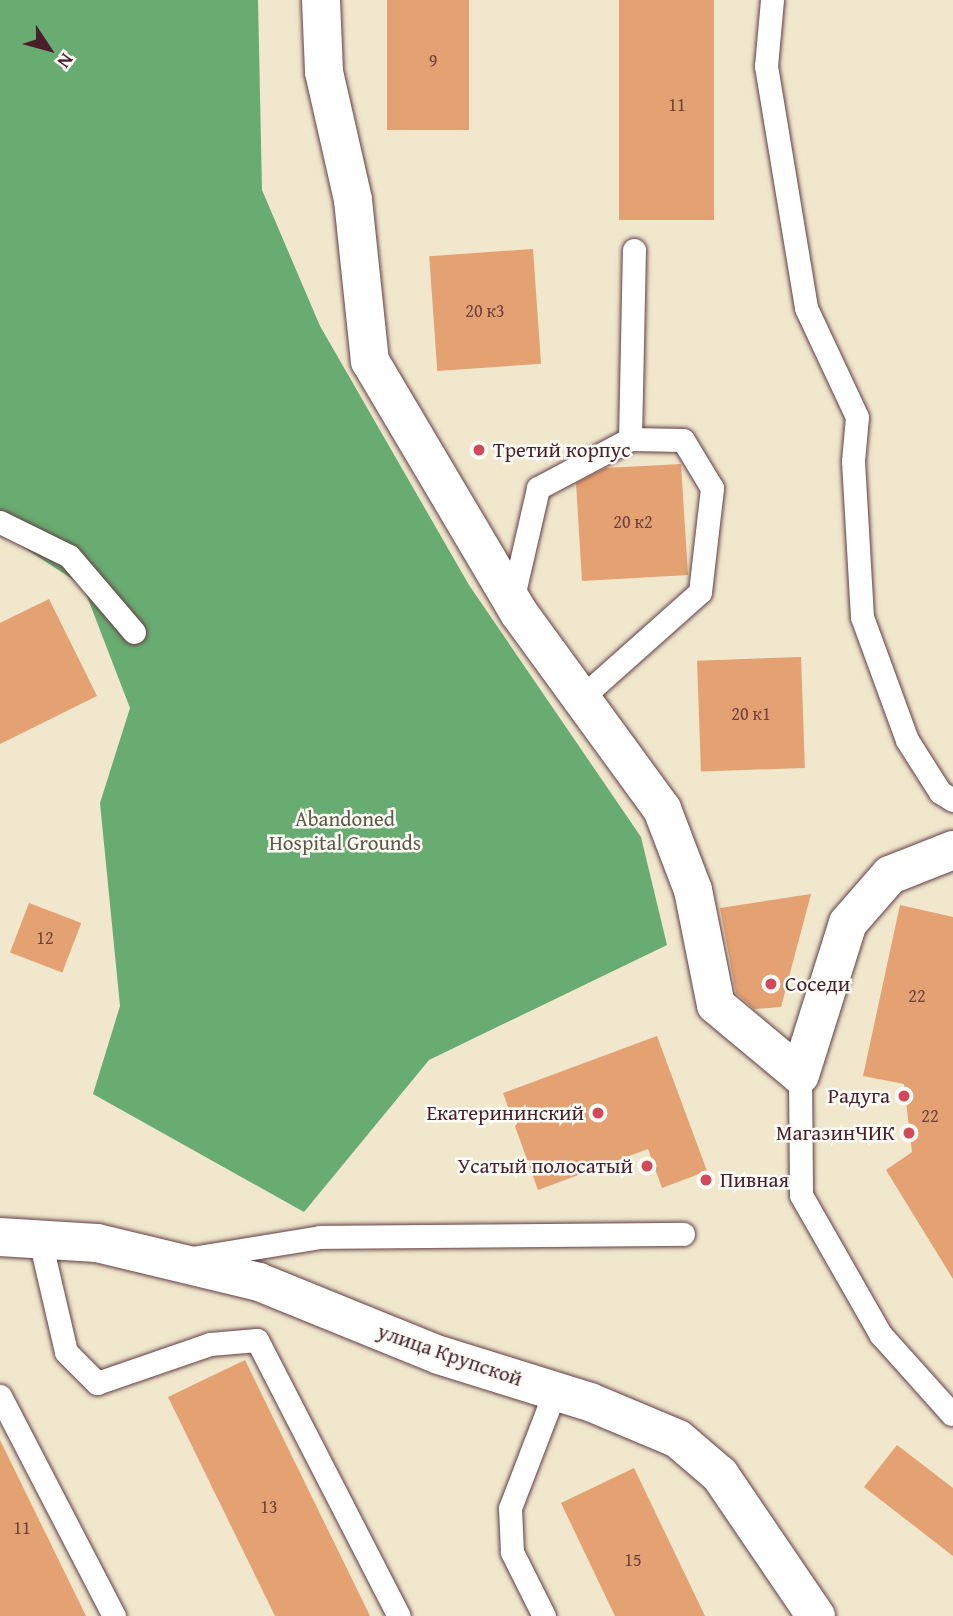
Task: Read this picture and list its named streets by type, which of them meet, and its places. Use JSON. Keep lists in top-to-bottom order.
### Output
{
  "streets": {
    "street": ["улица Крупской"]
  },
  "parks": ["Abandoned Hospital Grounds"],
  "places": [
    "Третий корпус",
    "Соседи",
    "Радуга",
    "Екатерининский",
    "МагазинЧИК",
    "Усатый полосатый",
    "Пивная"
  ],
  "house_numbers": [
    "9",
    "11",
    "20 к3",
    "20 к2",
    "20 к1",
    "12",
    "22",
    "22",
    "13",
    "11",
    "15"
  ],
  "north": "bottom right"
}
